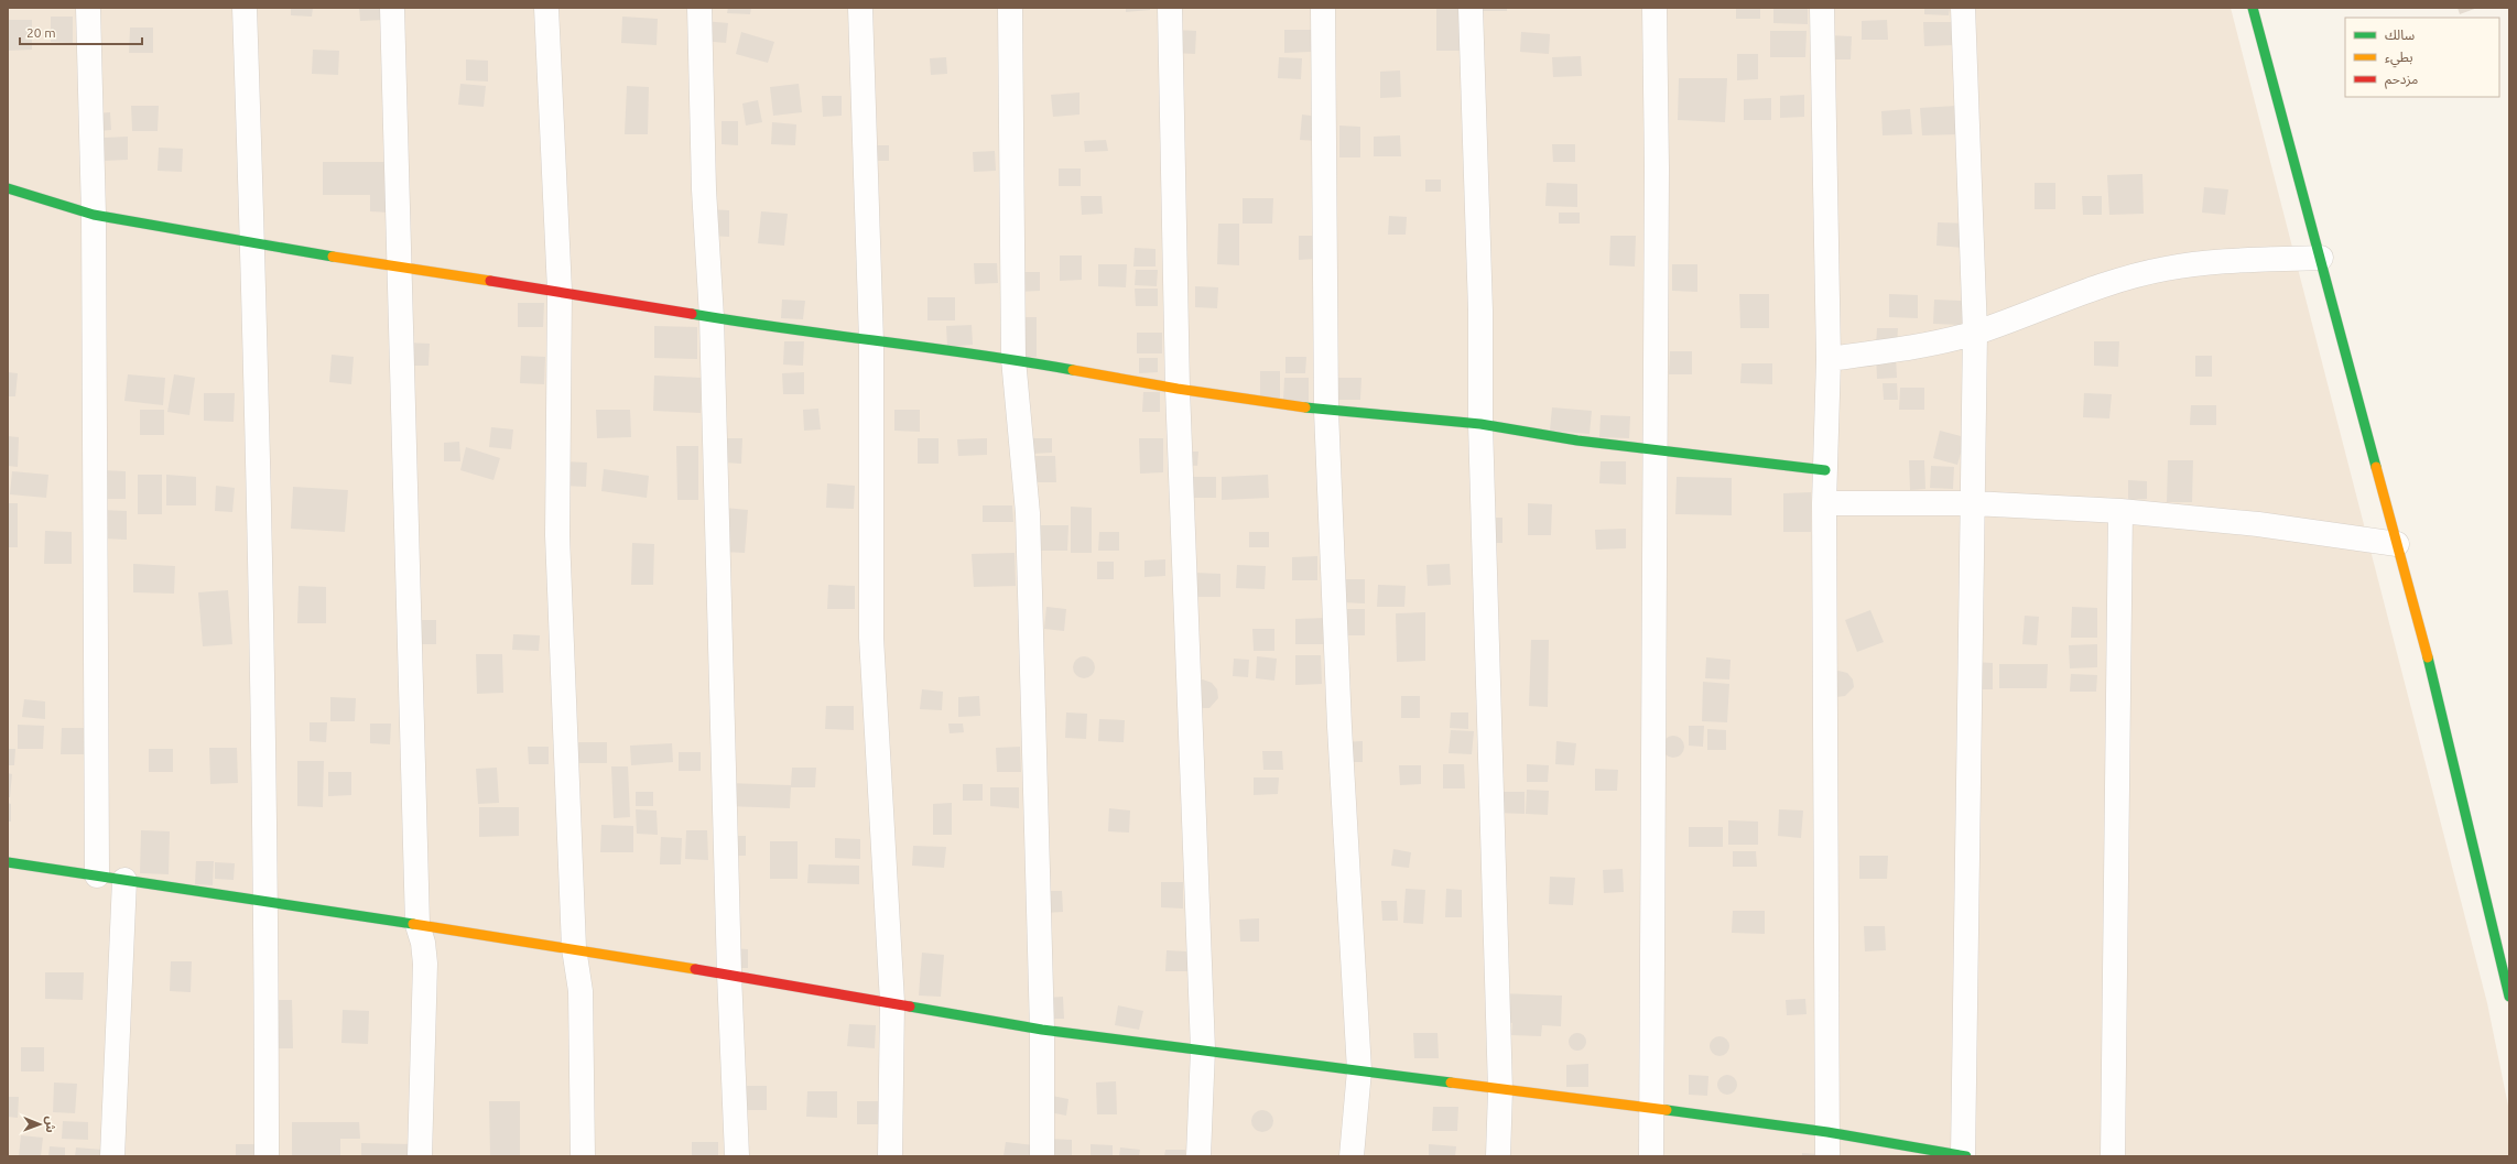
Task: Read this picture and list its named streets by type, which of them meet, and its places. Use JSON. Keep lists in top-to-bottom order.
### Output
{
  "legend": ["سالك", "بطيء", "مزدحم"],
  "scale_bar": "20 m",
  "north": "right"
}
